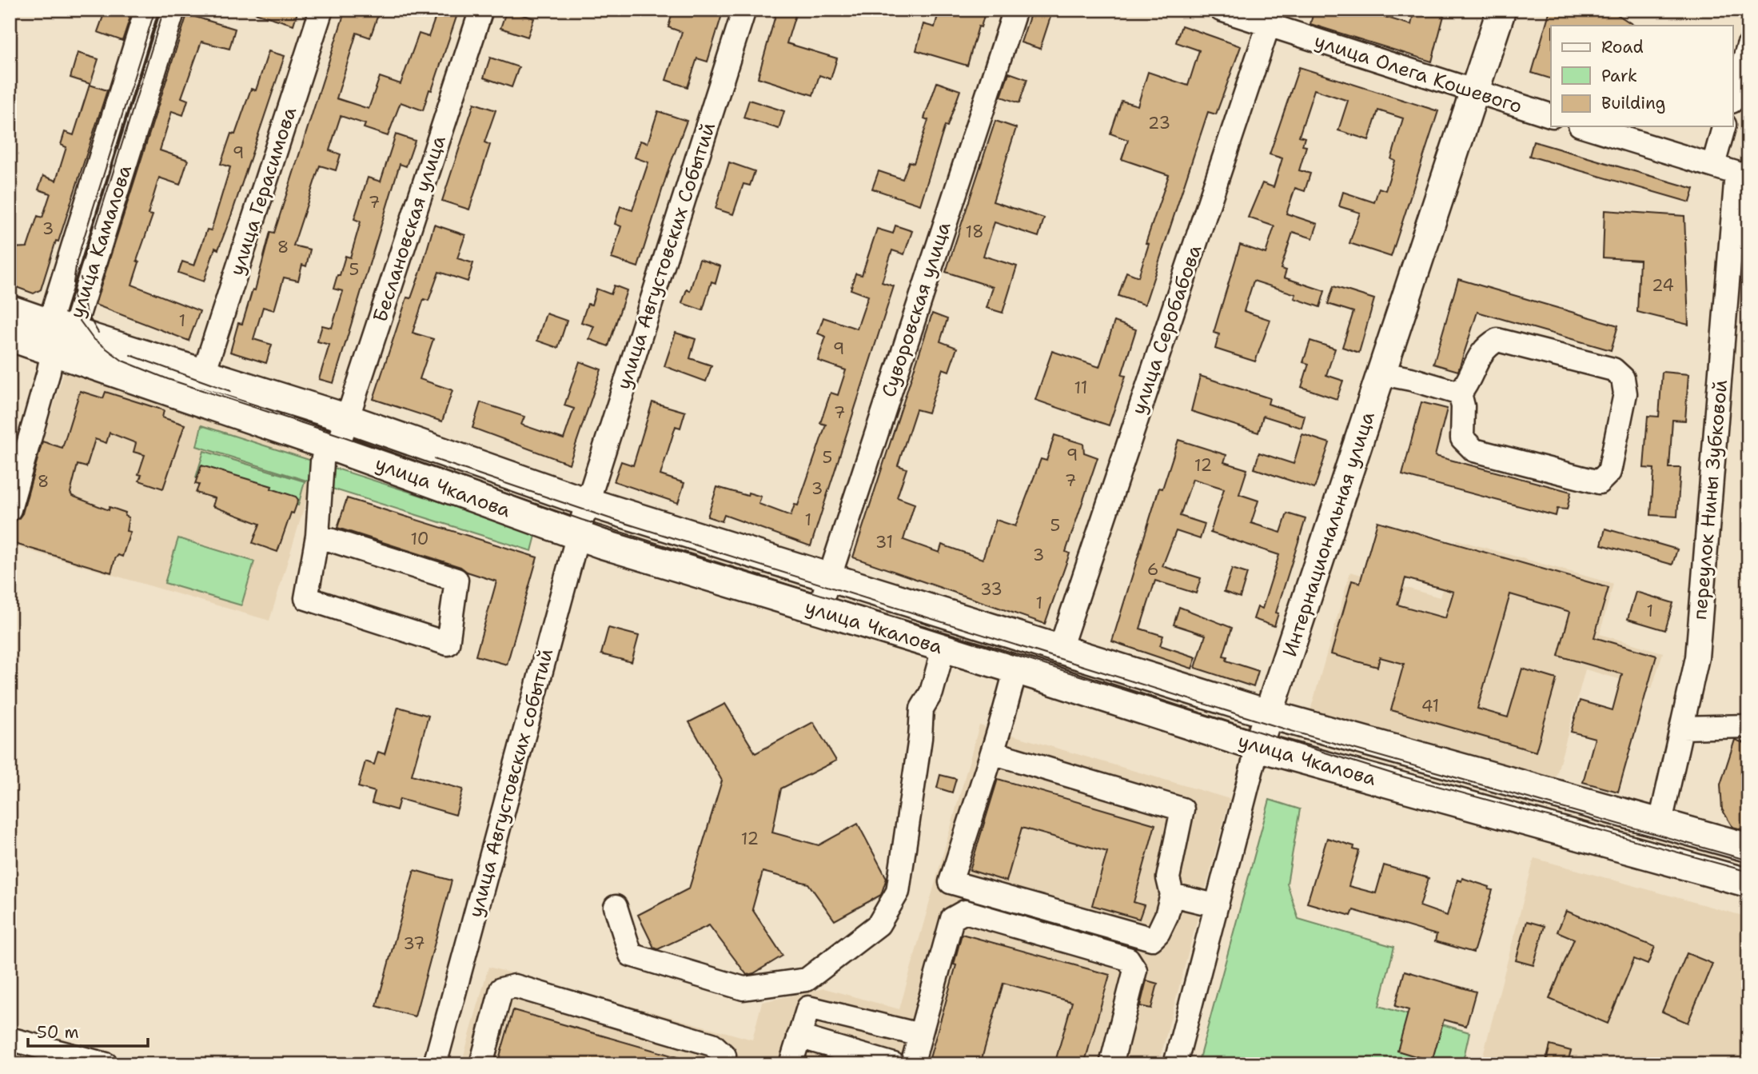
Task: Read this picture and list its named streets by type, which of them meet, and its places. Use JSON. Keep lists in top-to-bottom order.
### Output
{
  "streets": {
    "main road": ["улица Чкалова", "Интернациональная улица"],
    "street": [
      "улица Олега Кошевого",
      "улица Герасимова",
      "Беслановская улица",
      "улица Камалова",
      "улица Августовских Событий",
      "Суворовская улица",
      "улица Серобабова",
      "переулок Нины Зубковой",
      "улица Августовских событий"
    ]
  },
  "crossings": [
    ["улица Олега Кошевого", "улица Серобабова"],
    ["улица Олега Кошевого", "Интернациональная улица"],
    ["улица Герасимова", "улица Чкалова"],
    ["Беслановская улица", "улица Чкалова"],
    ["улица Камалова", "улица Чкалова"],
    ["улица Августовских Событий", "улица Чкалова"],
    ["улица Августовских Событий", "улица Августовских событий"],
    ["Суворовская улица", "улица Чкалова"],
    ["улица Серобабова", "улица Чкалова"],
    ["улица Чкалова", "переулок Нины Зубковой"],
    ["улица Чкалова", "Интернациональная улица"],
    ["улица Чкалова", "улица Августовских событий"]
  ],
  "house_numbers": [
    "23",
    "9",
    "7",
    "3",
    "18",
    "8",
    "5",
    "24",
    "1",
    "9",
    "11",
    "7",
    "9",
    "5",
    "12",
    "7",
    "8",
    "3",
    "1",
    "5",
    "10",
    "31",
    "3",
    "6",
    "33",
    "1",
    "1",
    "41",
    "12",
    "37"
  ],
  "legend": ["Road", "Park", "Building"],
  "scale_bar": "50 m"
}
